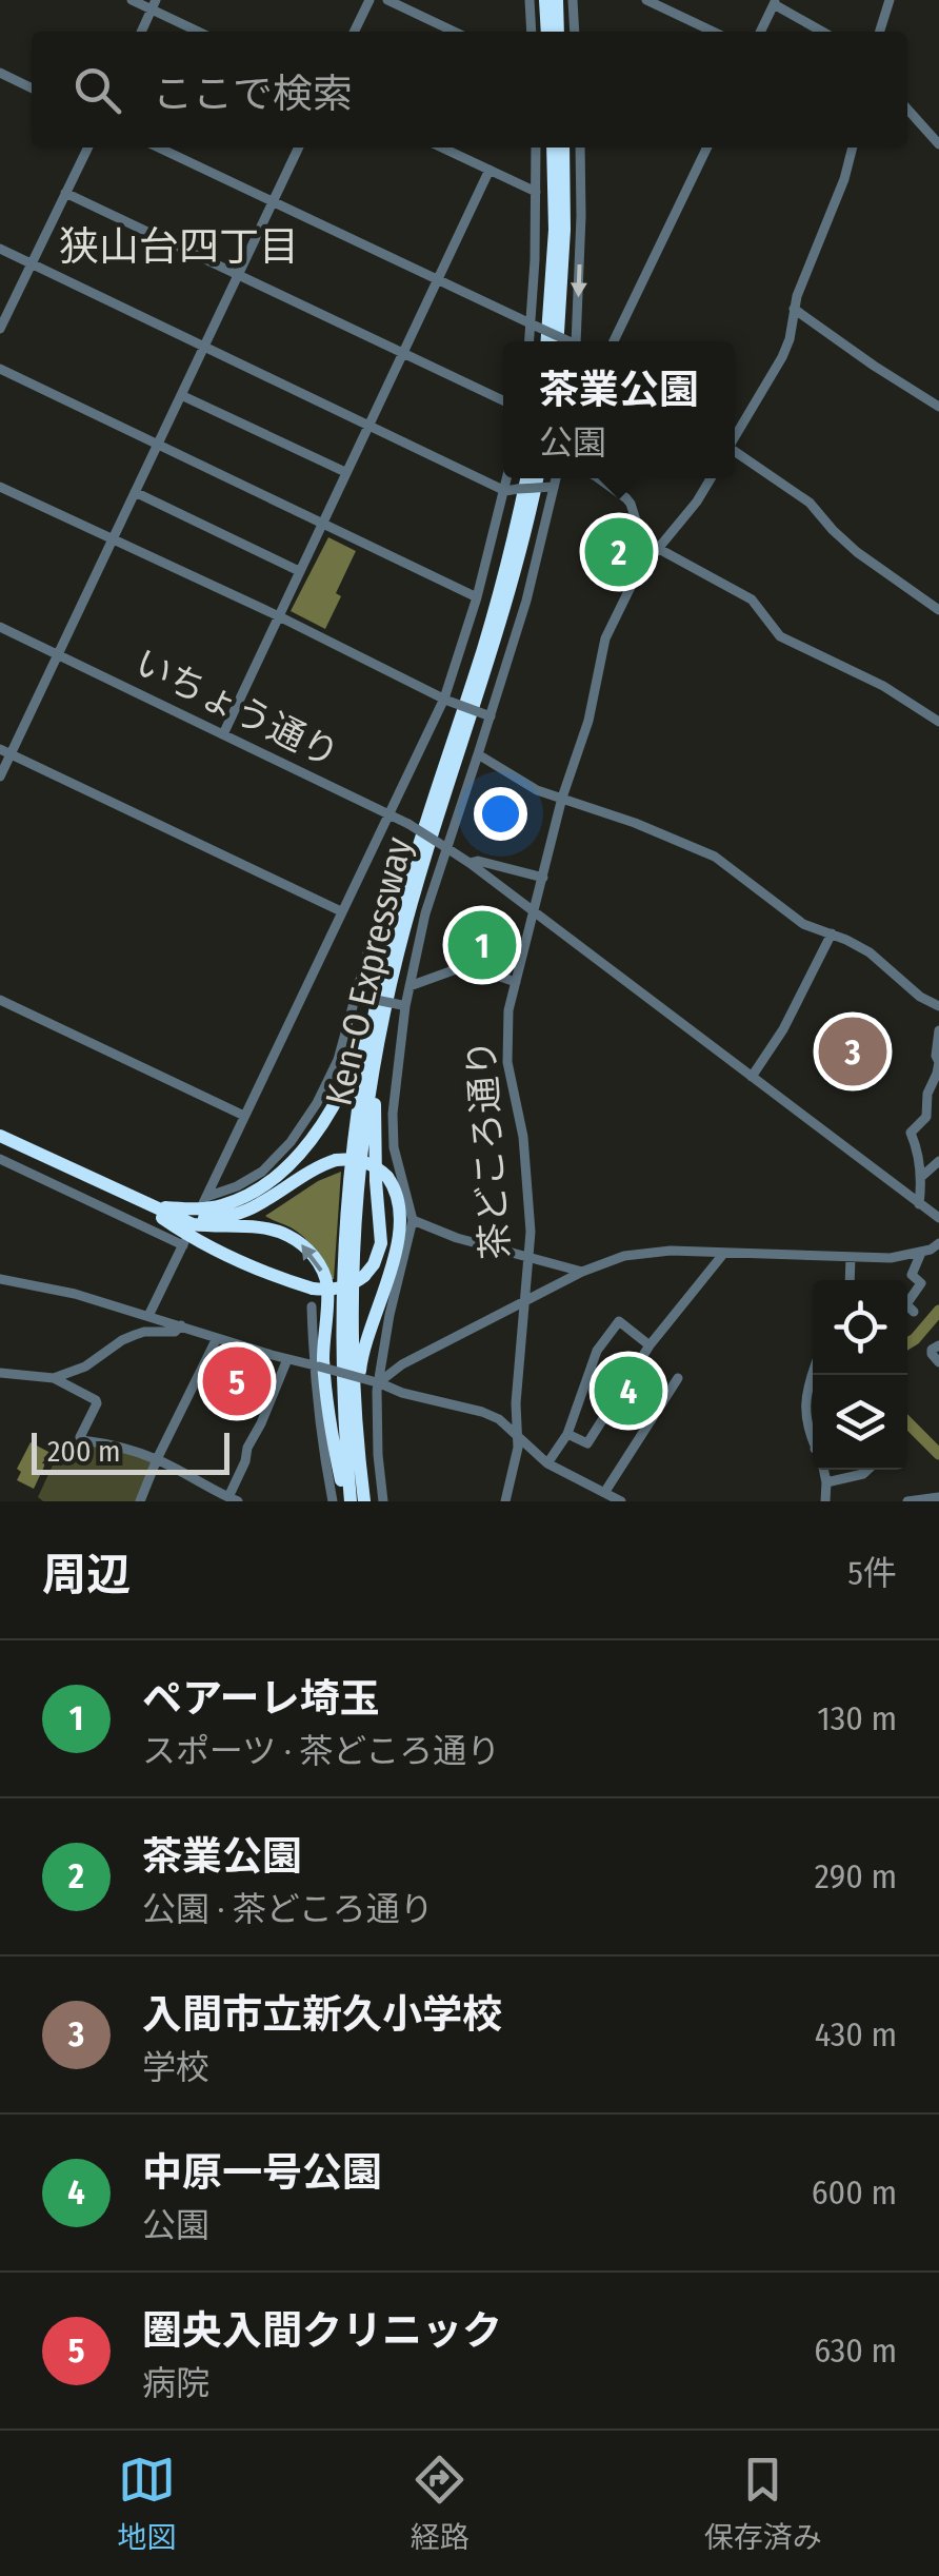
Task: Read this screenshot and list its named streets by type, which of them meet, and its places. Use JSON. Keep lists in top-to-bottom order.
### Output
{
  "streets": {
    "highway": ["Ken-O Expressway"],
    "street": ["いちょう通り", "茶どころ通り"]
  },
  "crossings": [
    ["いちょう通り", "茶どころ通り"]
  ],
  "districts": ["狭山台四丁目"],
  "scale_bar": "200 m",
  "page": {
    "search": "ここで検索",
    "popup": ["茶業公園", "公園"],
    "pins": [
      "2",
      "1",
      "3",
      "5",
      "4"
    ],
    "scale": "200 m",
    "heading": ["周辺", "5件"],
    "list": [
      {
        "mark": "1",
        "name": "ペアーレ埼玉",
        "note": "スポーツ · 茶どころ通り",
        "value": "130 m"
      },
      {
        "mark": "2",
        "name": "茶業公園",
        "note": "公園 · 茶どころ通り",
        "value": "290 m"
      },
      {
        "mark": "3",
        "name": "入間市立新久小学校",
        "note": "学校",
        "value": "430 m"
      },
      {
        "mark": "4",
        "name": "中原一号公園",
        "note": "公園",
        "value": "600 m"
      },
      {
        "mark": "5",
        "name": "圏央入間クリニック",
        "note": "病院",
        "value": "630 m"
      }
    ],
    "nav": ["地図", "経路", "保存済み"]
  }
}
